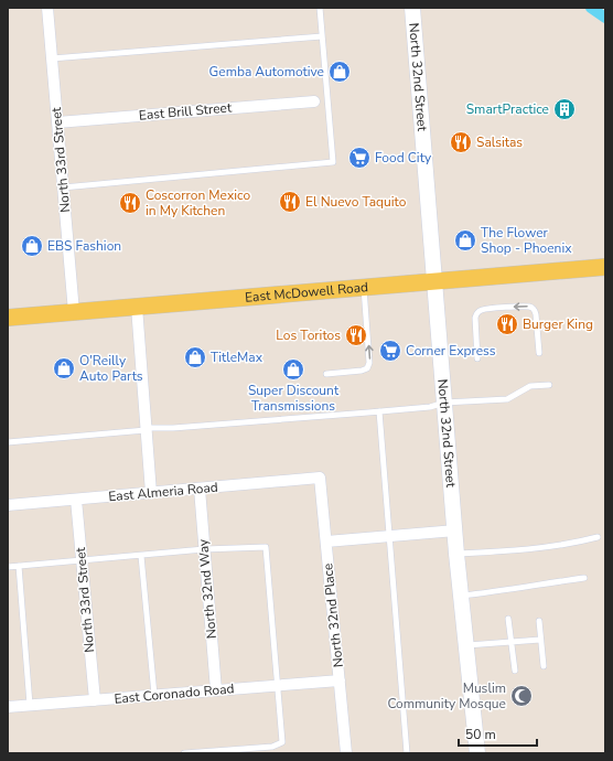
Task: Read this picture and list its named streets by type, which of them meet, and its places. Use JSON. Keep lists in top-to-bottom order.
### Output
{
  "streets": {
    "main road": ["North 32nd Street", "East McDowell Road"],
    "street": [
      "East Brill Street",
      "North 33rd Street",
      "East Almeria Road",
      "North 32nd Way",
      "North 32nd Place",
      "East Coronado Road"
    ]
  },
  "crossings": [
    ["North 32nd Street", "East McDowell Road"],
    ["East Brill Street", "North 33rd Street"],
    ["North 33rd Street", "East McDowell Road"],
    ["North 33rd Street", "East Almeria Road"],
    ["North 33rd Street", "East Coronado Road"],
    ["East Almeria Road", "North 32nd Way"],
    ["East Almeria Road", "North 32nd Place"],
    ["North 32nd Way", "East Coronado Road"],
    ["North 32nd Place", "East Coronado Road"]
  ],
  "places": {
    "shop": [
      "Gemba Automotive",
      "The Flower Shop - Phoenix",
      "EBS Fashion",
      "TitleMax",
      "O'Reilly Auto Parts",
      "Super Discount Transmissions"
    ],
    "building": ["SmartPractice"],
    "restaurant": [
      "Salsitas",
      "El Nuevo Taquito",
      "Coscorron Mexico in My Kitchen",
      "Burger King",
      "Los Toritos"
    ],
    "supermarket": ["Food City", "Corner Express"],
    "mosque": ["Muslim Community Mosque"]
  },
  "scale_bar": "50 m"
}
